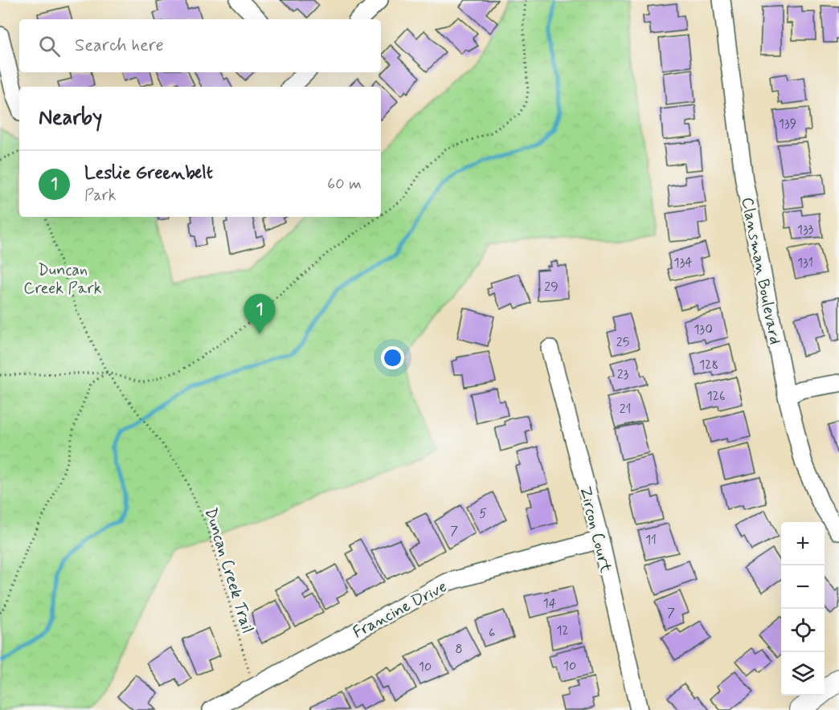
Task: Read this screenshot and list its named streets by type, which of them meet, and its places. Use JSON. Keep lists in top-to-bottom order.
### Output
{
  "streets": {
    "street": ["Clansman Boulevard", "Zircon Court", "Francine Drive"],
    "path": ["Duncan Creek Trail"]
  },
  "crossings": [
    ["Zircon Court", "Francine Drive"],
    ["Duncan Creek Trail", "Francine Drive"]
  ],
  "parks": ["Duncan Creek Park"],
  "house_numbers": [
    "139",
    "133",
    "134",
    "131",
    "29",
    "130",
    "25",
    "128",
    "23",
    "126",
    "21",
    "5",
    "7",
    "11",
    "14",
    "7",
    "12",
    "6",
    "8",
    "10",
    "10"
  ],
  "page": {
    "search": "Search here",
    "heading": "Nearby",
    "list": [
      {
        "mark": "1",
        "name": "Leslie Greenbelt",
        "note": "Park",
        "value": "60 m"
      }
    ],
    "pins": "1",
    "map_buttons": ["+", "−"]
  }
}
